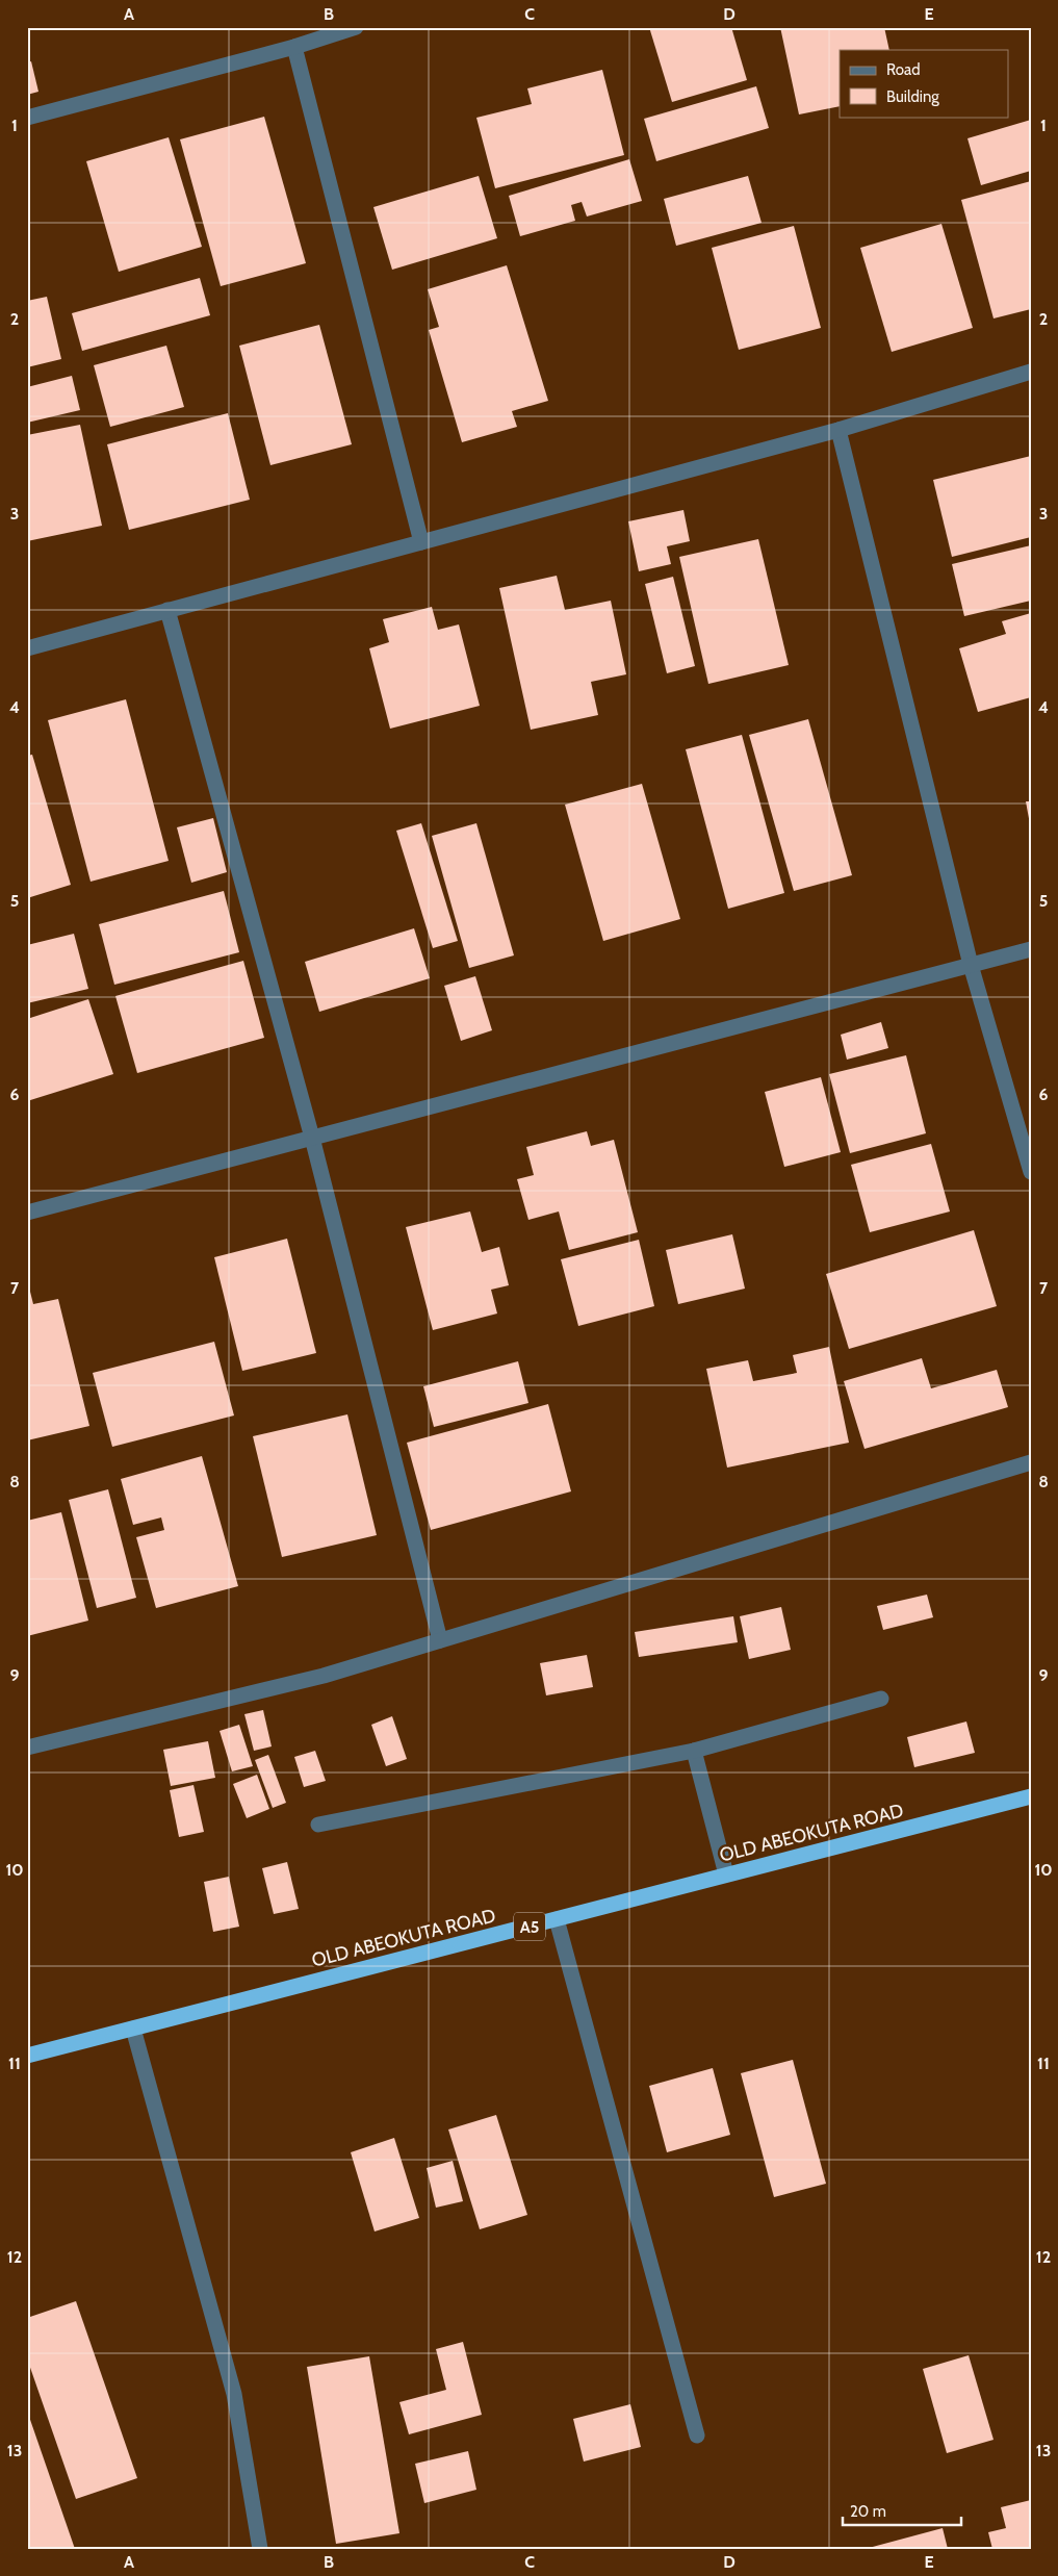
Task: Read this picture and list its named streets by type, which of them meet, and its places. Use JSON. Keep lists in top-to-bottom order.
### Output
{
  "streets": {
    "highway": ["OLD ABEOKUTA ROAD", "A5"]
  },
  "legend": ["Road", "Building"],
  "scale_bar": "20 m",
  "grid": {
    "columns": [
      "A",
      "B",
      "C",
      "D",
      "E"
    ],
    "rows": [
      "1",
      "2",
      "3",
      "4",
      "5",
      "6",
      "7",
      "8",
      "9",
      "10",
      "11",
      "12",
      "13"
    ]
  }
}
